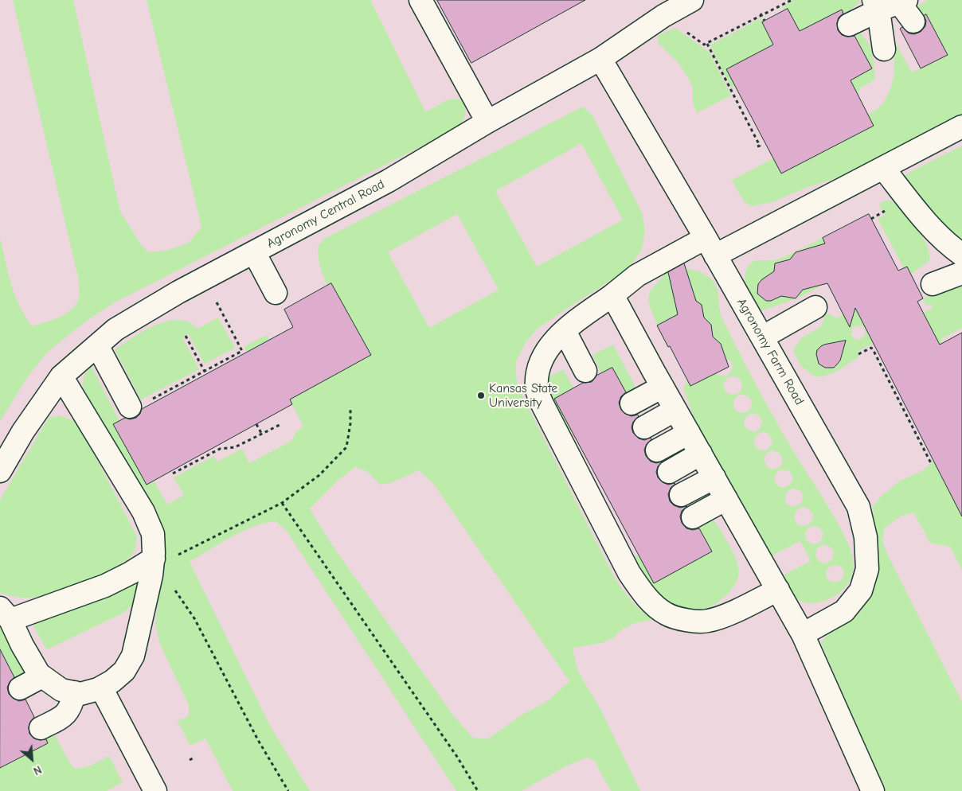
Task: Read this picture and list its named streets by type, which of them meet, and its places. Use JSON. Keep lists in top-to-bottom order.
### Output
{
  "streets": {
    "street": ["Agronomy Central Road", "Agronomy Farm Road"]
  },
  "crossings": [
    ["Agronomy Central Road", "Agronomy Farm Road"]
  ],
  "places": ["Kansas State University"],
  "north": "bottom right"
}
